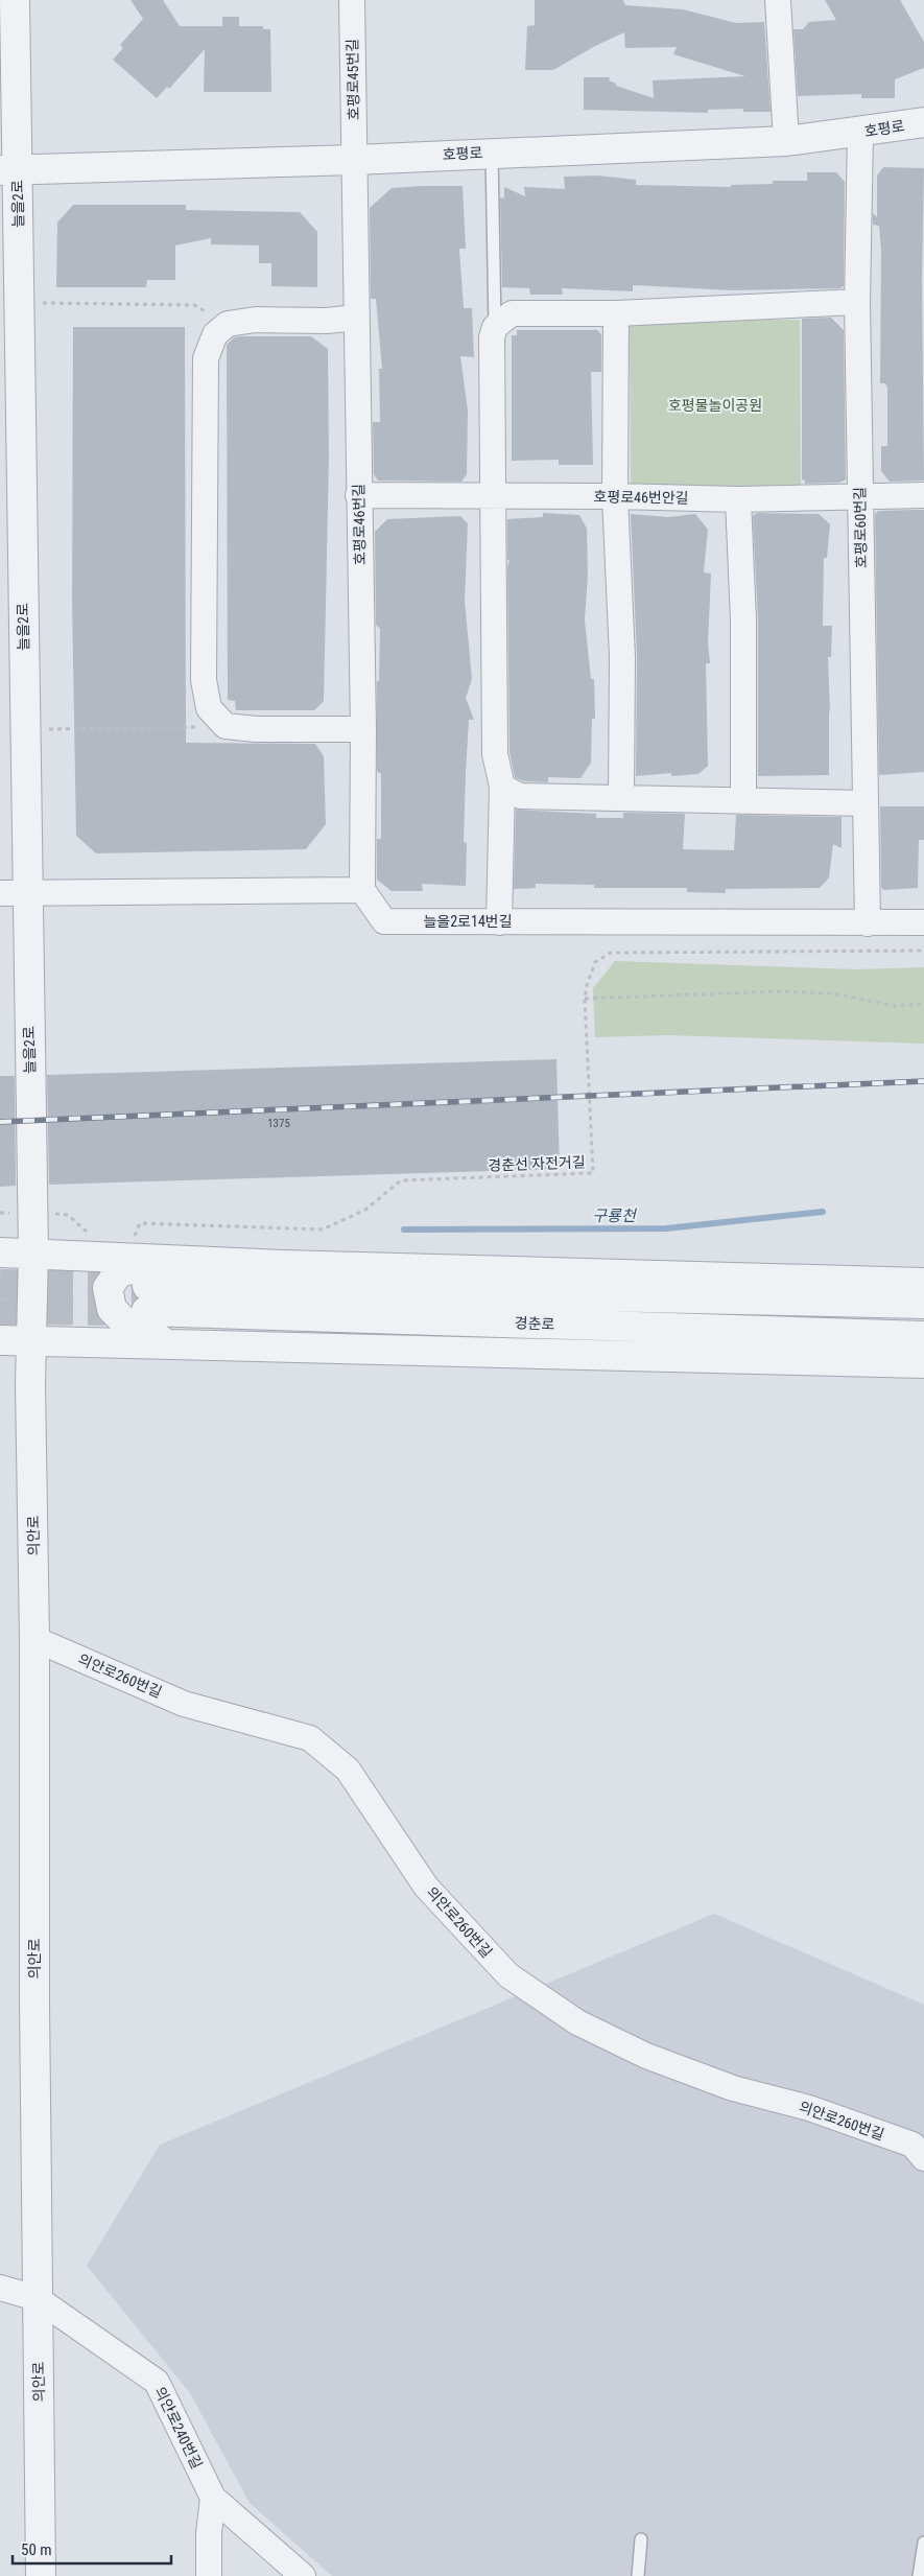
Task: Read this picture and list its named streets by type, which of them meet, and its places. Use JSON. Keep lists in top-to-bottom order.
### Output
{
  "streets": {
    "street": [
      "호평로45번길",
      "호평로",
      "늘을2로",
      "호평로46번안길",
      "호평로46번길",
      "호평로60번길",
      "늘을2로14번길",
      "경춘로",
      "의안로",
      "의안로260번길",
      "의안로240번길"
    ],
    "path": ["경춘선 자전거길"]
  },
  "crossings": [
    ["호평로45번길", "호평로"],
    ["호평로45번길", "호평로46번길"],
    ["호평로", "늘을2로"],
    ["호평로", "호평로46번길"],
    ["호평로", "호평로60번길"],
    ["늘을2로", "의안로"],
    ["호평로46번안길", "호평로46번길"],
    ["호평로46번안길", "호평로60번길"],
    ["호평로46번길", "늘을2로14번길"],
    ["호평로60번길", "늘을2로14번길"],
    ["의안로", "의안로260번길"],
    ["의안로", "의안로240번길"]
  ],
  "water": ["구룡천"],
  "parks": ["호평물놀이공원"],
  "house_numbers": ["1375"],
  "scale_bar": "50 m"
}
